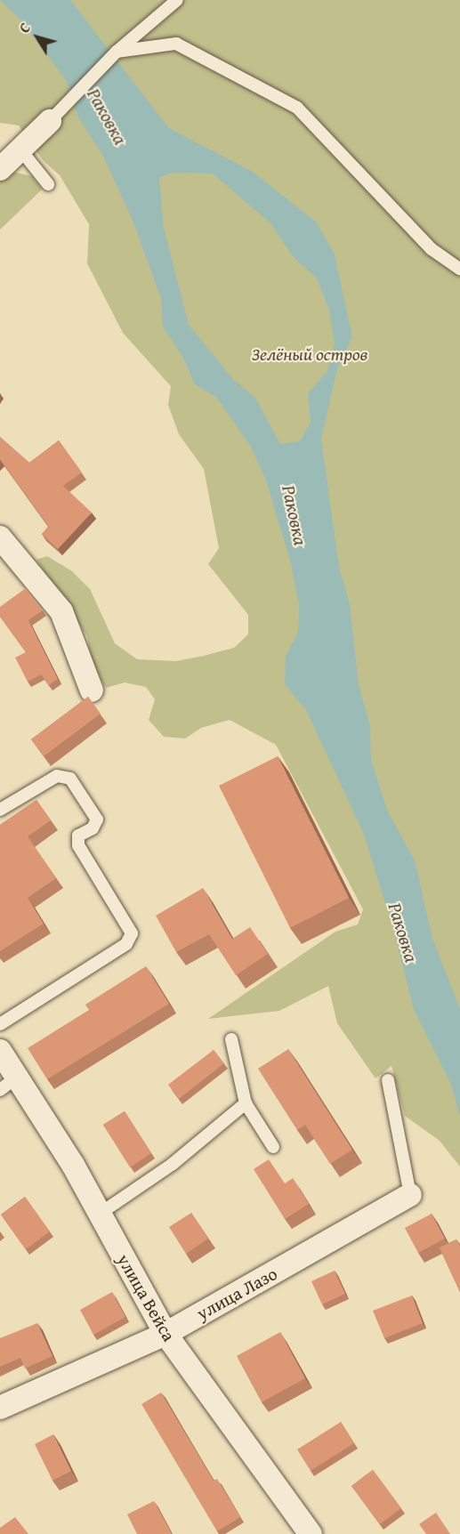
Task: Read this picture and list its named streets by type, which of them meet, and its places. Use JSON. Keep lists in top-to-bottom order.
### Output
{
  "streets": {
    "street": ["улица Лазо", "улица Вейса"]
  },
  "crossings": [
    ["улица Лазо", "улица Вейса"]
  ],
  "water": ["Раковка"],
  "parks": ["Зелёный остров"],
  "north": "top left"
}
